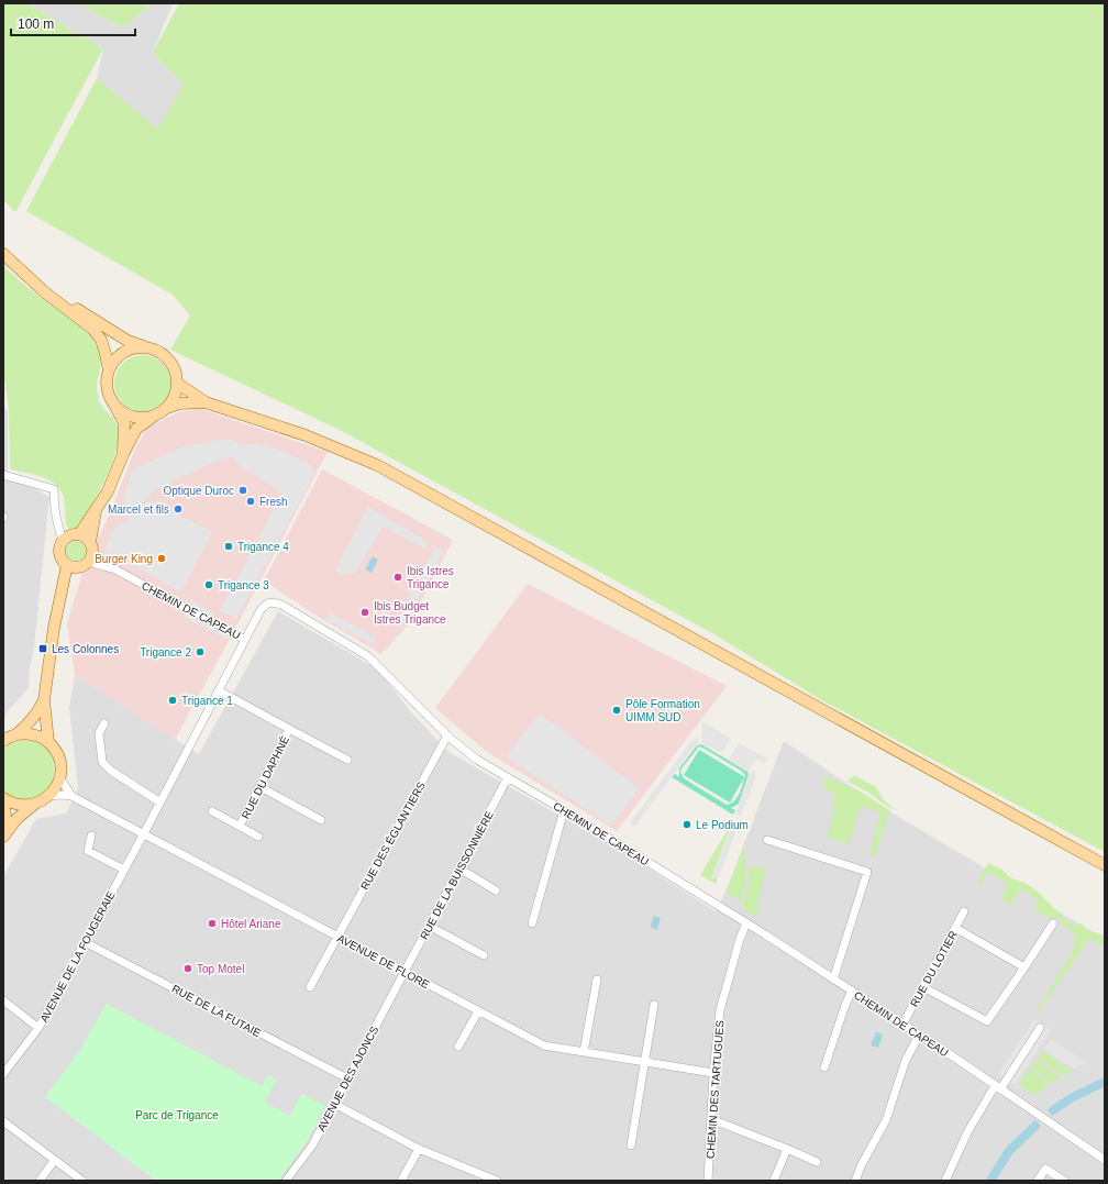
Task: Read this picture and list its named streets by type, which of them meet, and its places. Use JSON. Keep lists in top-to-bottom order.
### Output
{
  "streets": {
    "street": [
      "CHEMIN DE CAPEAU",
      "RUE DU DAPHNÉ",
      "RUE DES ÉGLANTIERS",
      "RUE DE LA BUISSONNIÈRE",
      "AVENUE DE LA FOUGERAIE",
      "AVENUE DE FLORE",
      "RUE DU LOTIER",
      "RUE DE LA FUTAIE",
      "AVENUE DES AJONCS",
      "CHEMIN DES TARTUGUES"
    ]
  },
  "crossings": [
    ["CHEMIN DE CAPEAU", "RUE DES ÉGLANTIERS"],
    ["CHEMIN DE CAPEAU", "RUE DE LA BUISSONNIÈRE"],
    ["CHEMIN DE CAPEAU", "AVENUE DE LA FOUGERAIE"],
    ["CHEMIN DE CAPEAU", "RUE DU LOTIER"],
    ["CHEMIN DE CAPEAU", "CHEMIN DES TARTUGUES"],
    ["RUE DU DAPHNÉ", "AVENUE DE LA FOUGERAIE"],
    ["RUE DES ÉGLANTIERS", "AVENUE DE FLORE"],
    ["RUE DE LA BUISSONNIÈRE", "AVENUE DE FLORE"],
    ["RUE DE LA BUISSONNIÈRE", "AVENUE DES AJONCS"],
    ["AVENUE DE LA FOUGERAIE", "AVENUE DE FLORE"],
    ["AVENUE DE LA FOUGERAIE", "RUE DE LA FUTAIE"],
    ["AVENUE DE FLORE", "AVENUE DES AJONCS"],
    ["AVENUE DE FLORE", "CHEMIN DES TARTUGUES"],
    ["RUE DE LA FUTAIE", "AVENUE DES AJONCS"]
  ],
  "parks": ["Parc de Trigance"],
  "places": {
    "other": [
      "Optique Duroc",
      "Fresh",
      "Marcel et fils",
      "Trigance 4",
      "Burger King",
      "Ibis Istres Trigance",
      "Trigance 3",
      "Ibis Budget Istres Trigance",
      "Trigance 2",
      "Trigance 1",
      "Pôle Formation UIMM SUD",
      "Le Podium",
      "Hôtel Ariane",
      "Top Motel"
    ],
    "transit": ["Les Colonnes"]
  },
  "scale_bar": "100 m"
}
